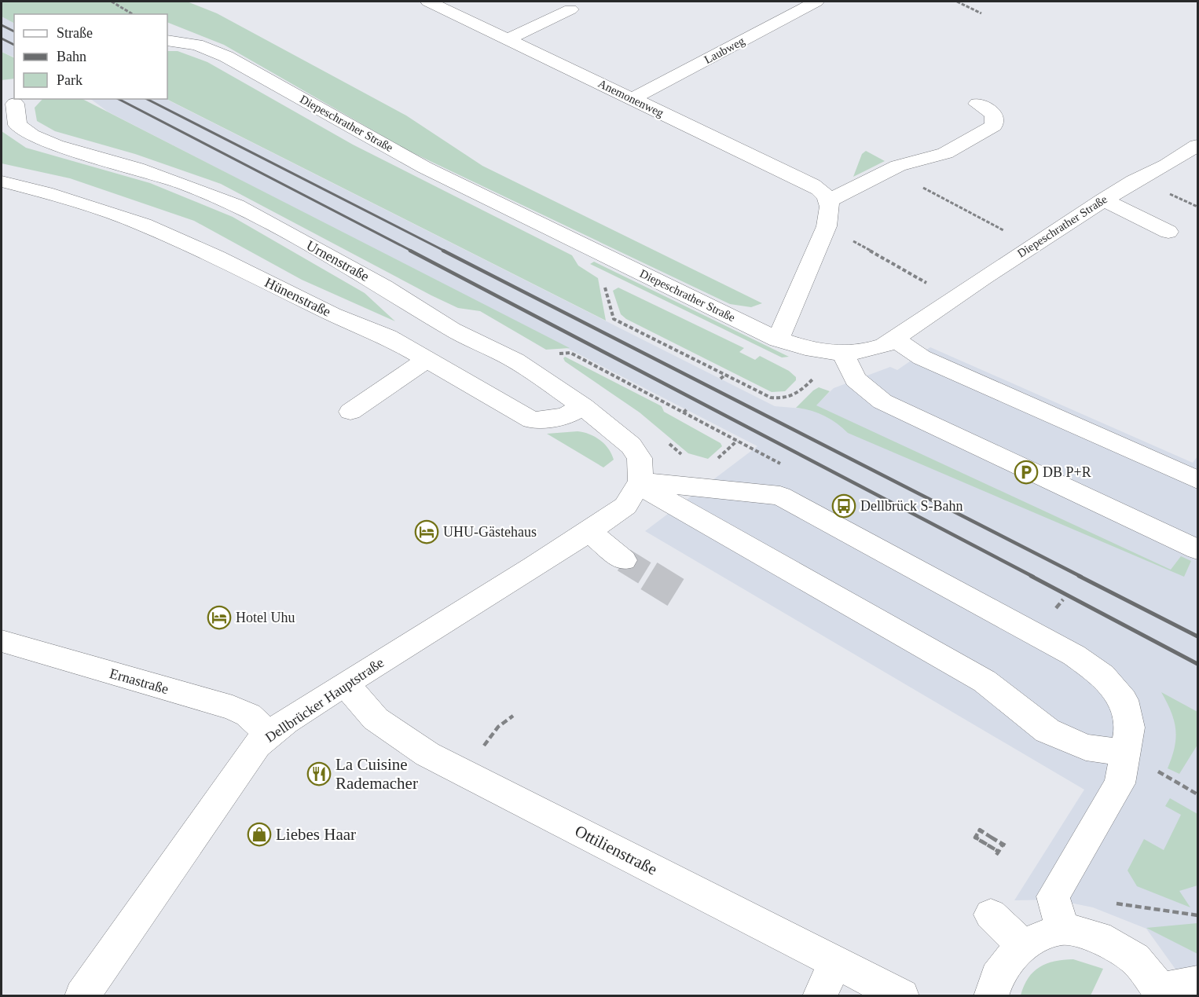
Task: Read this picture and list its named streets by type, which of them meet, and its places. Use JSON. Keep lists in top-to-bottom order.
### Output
{
  "streets": {
    "street": [
      "Laubweg",
      "Anemonenweg",
      "Diepeschrather Straße",
      "Urnenstraße",
      "Hünenstraße",
      "Ernastraße",
      "Dellbrücker Hauptstraße",
      "Ottilienstraße"
    ]
  },
  "crossings": [
    ["Laubweg", "Anemonenweg"],
    ["Urnenstraße", "Hünenstraße"],
    ["Urnenstraße", "Dellbrücker Hauptstraße"],
    ["Ernastraße", "Dellbrücker Hauptstraße"],
    ["Dellbrücker Hauptstraße", "Ottilienstraße"]
  ],
  "places": {
    "parking": ["DB P+R"],
    "bus stop": ["Dellbrück S-Bahn"],
    "hotel": ["UHU-Gästehaus", "Hotel Uhu"],
    "restaurant": ["La Cuisine Rademacher"],
    "shop": ["Liebes Haar"]
  },
  "legend": ["Straße", "Bahn", "Park"]
}
